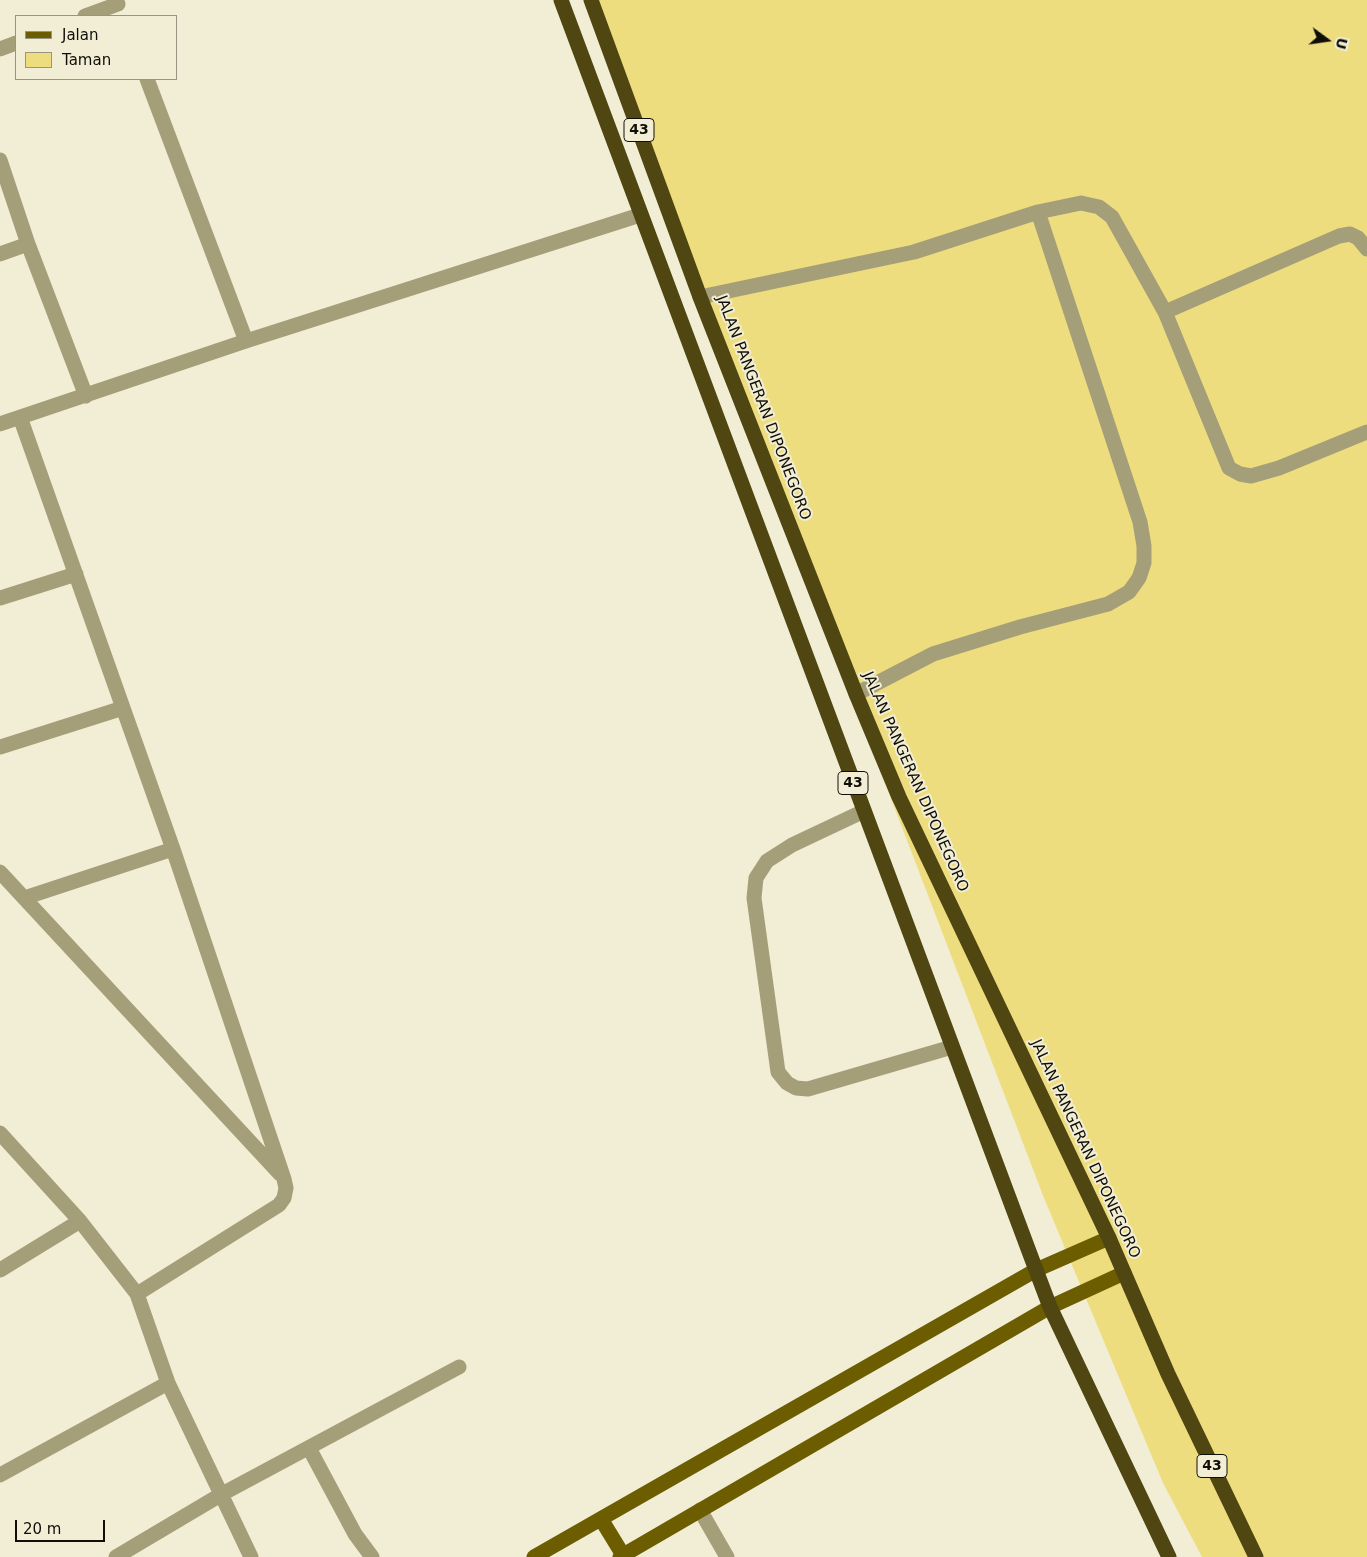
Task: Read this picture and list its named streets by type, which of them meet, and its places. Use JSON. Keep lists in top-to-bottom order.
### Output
{
  "streets": {
    "highway": ["43", "JALAN PANGERAN DIPONEGORO"]
  },
  "legend": ["Jalan", "Taman"],
  "scale_bar": "20 m",
  "north": "right"
}
